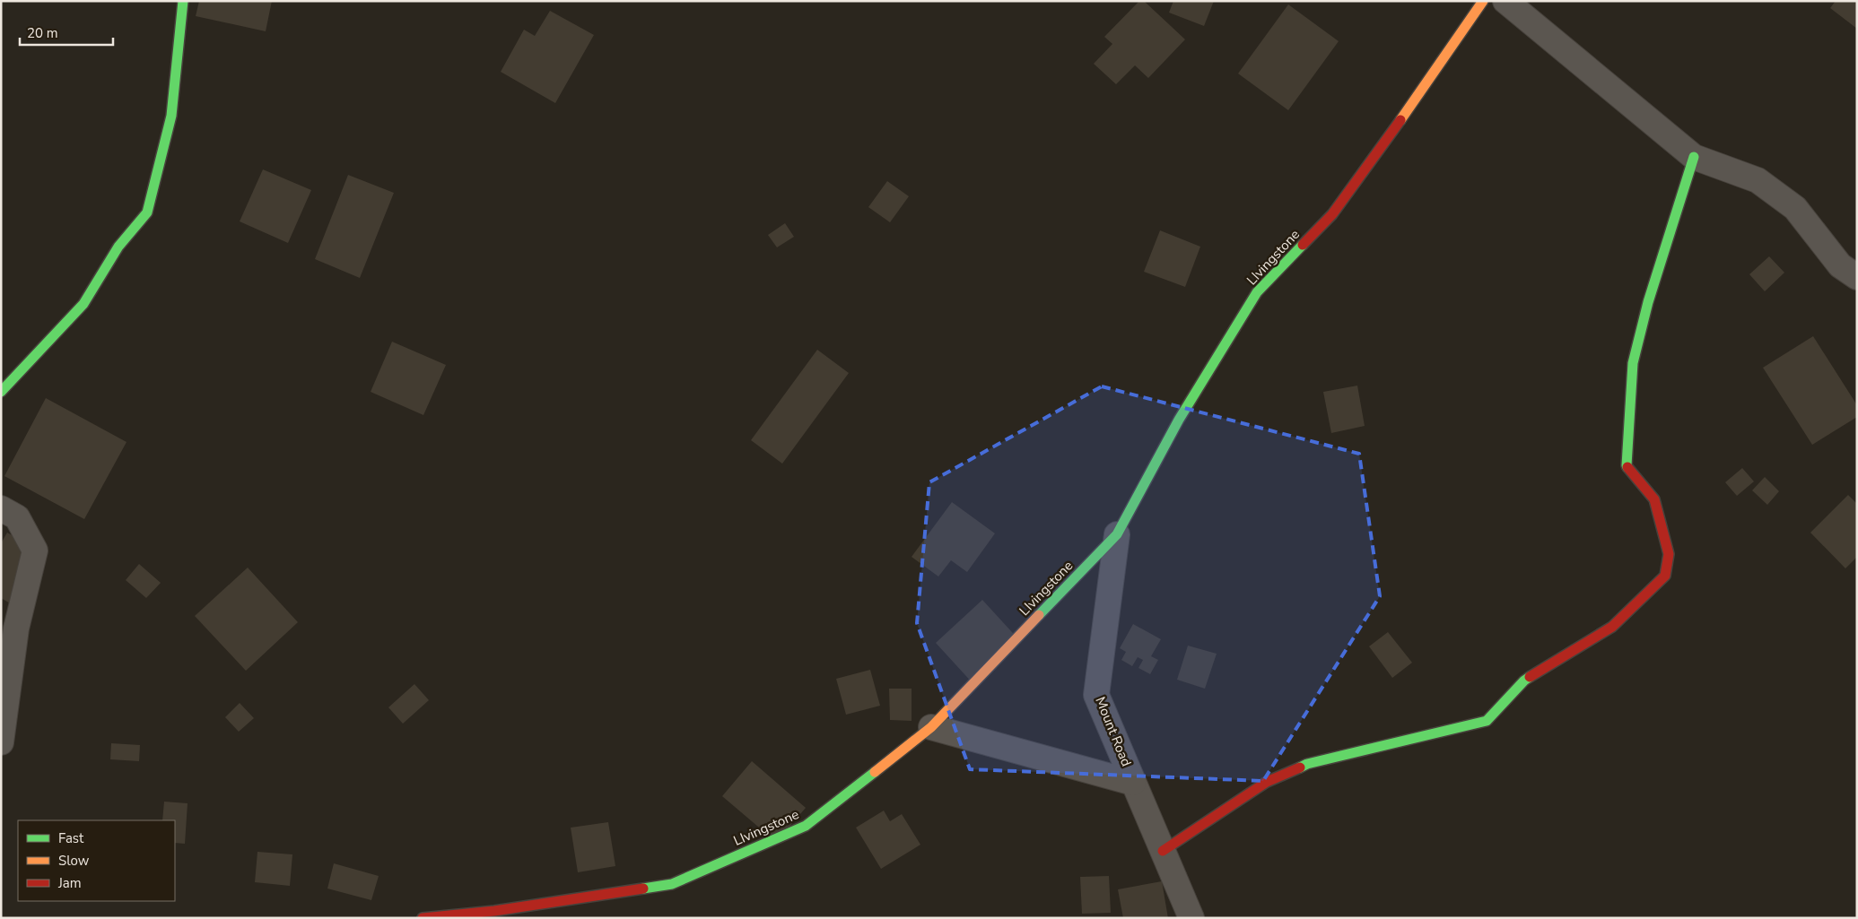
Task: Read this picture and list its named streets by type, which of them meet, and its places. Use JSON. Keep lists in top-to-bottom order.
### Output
{
  "streets": {
    "street": ["LIvingstone", "Mount Road"]
  },
  "crossings": [
    ["LIvingstone", "Mount Road"]
  ],
  "legend": ["Fast", "Slow", "Jam"],
  "scale_bar": "20 m"
}
